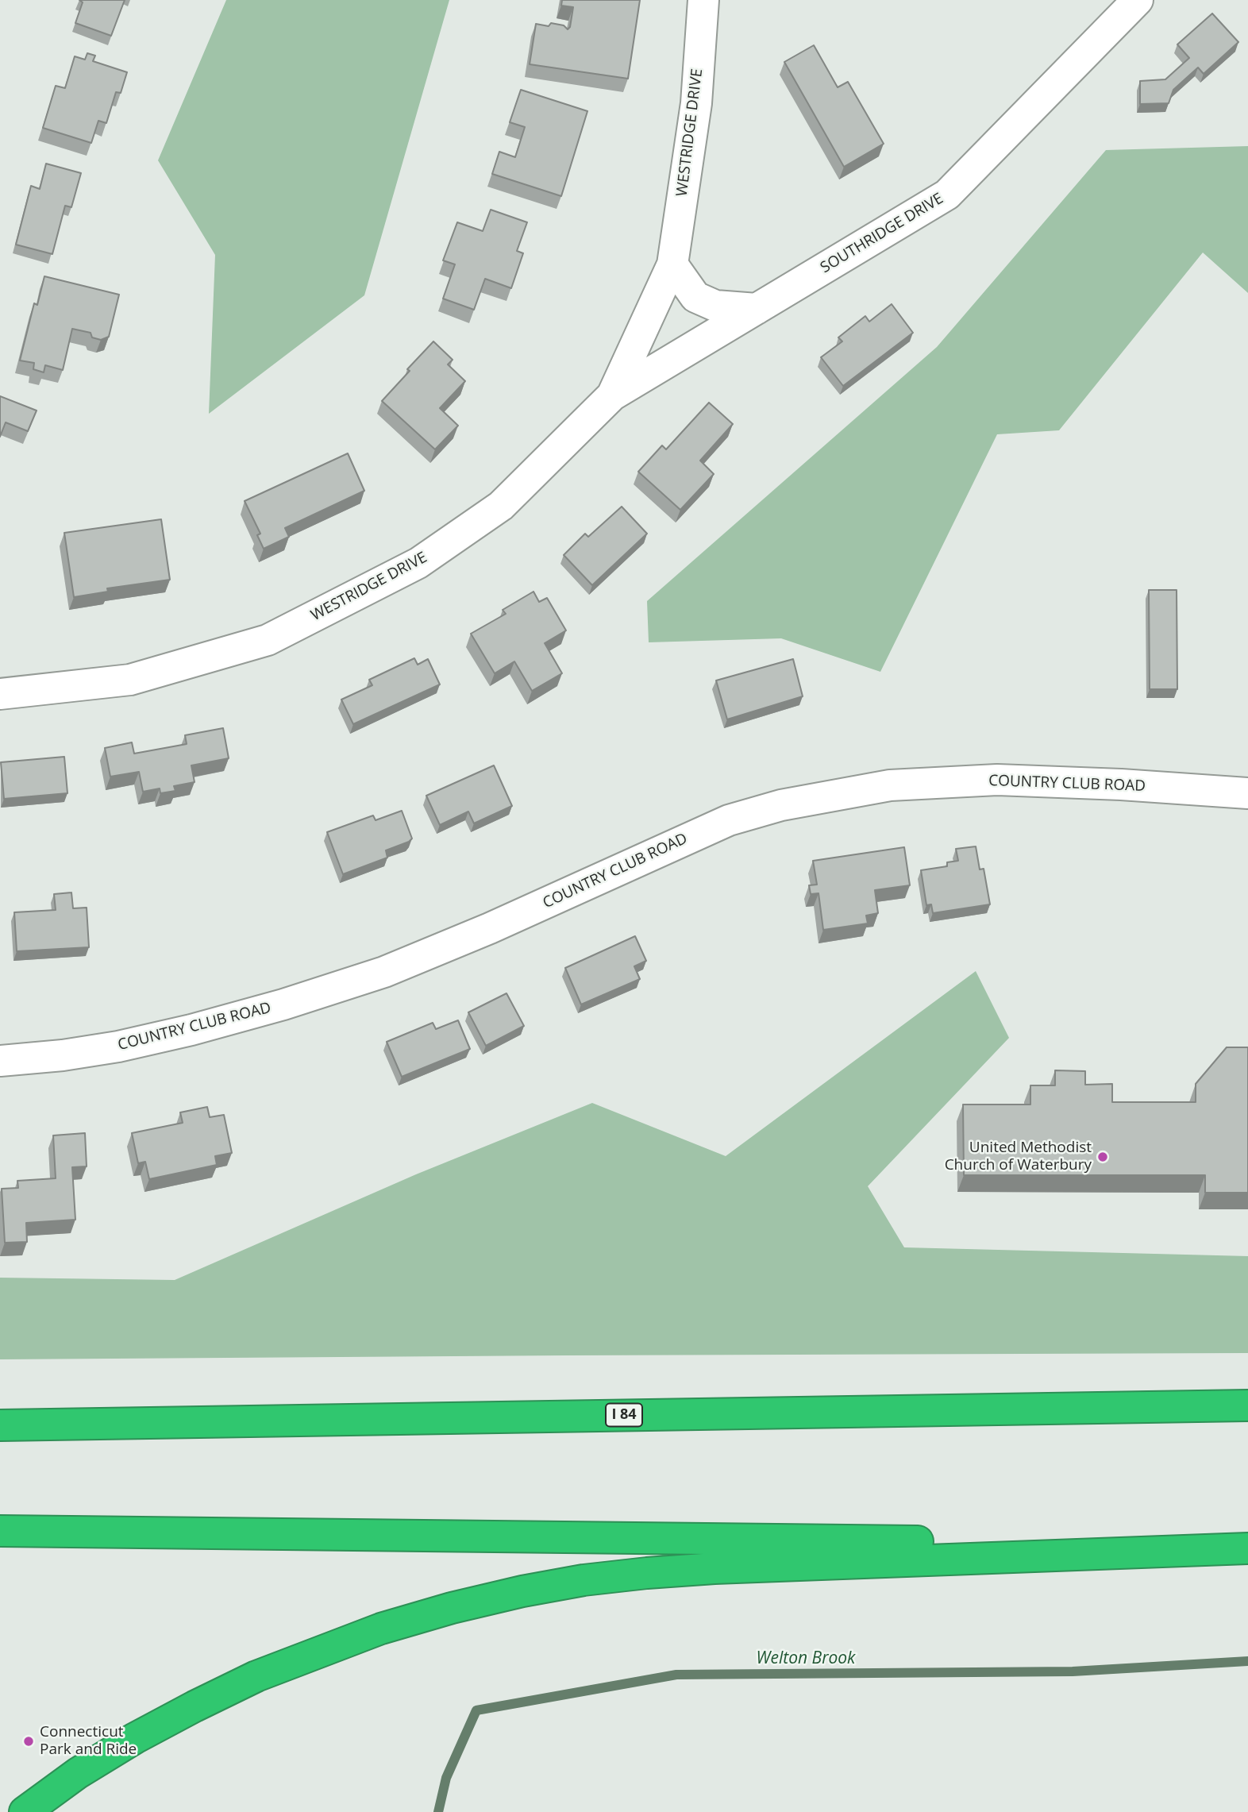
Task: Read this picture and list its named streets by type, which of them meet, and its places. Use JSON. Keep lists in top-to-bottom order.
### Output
{
  "streets": {
    "highway": ["I 84"],
    "street": ["WESTRIDGE DRIVE", "SOUTHRIDGE DRIVE", "COUNTRY CLUB ROAD"]
  },
  "crossings": [
    ["WESTRIDGE DRIVE", "SOUTHRIDGE DRIVE"]
  ],
  "water": ["Welton Brook"],
  "places": ["United Methodist Church of Waterbury", "Connecticut Park and Ride"]
}
